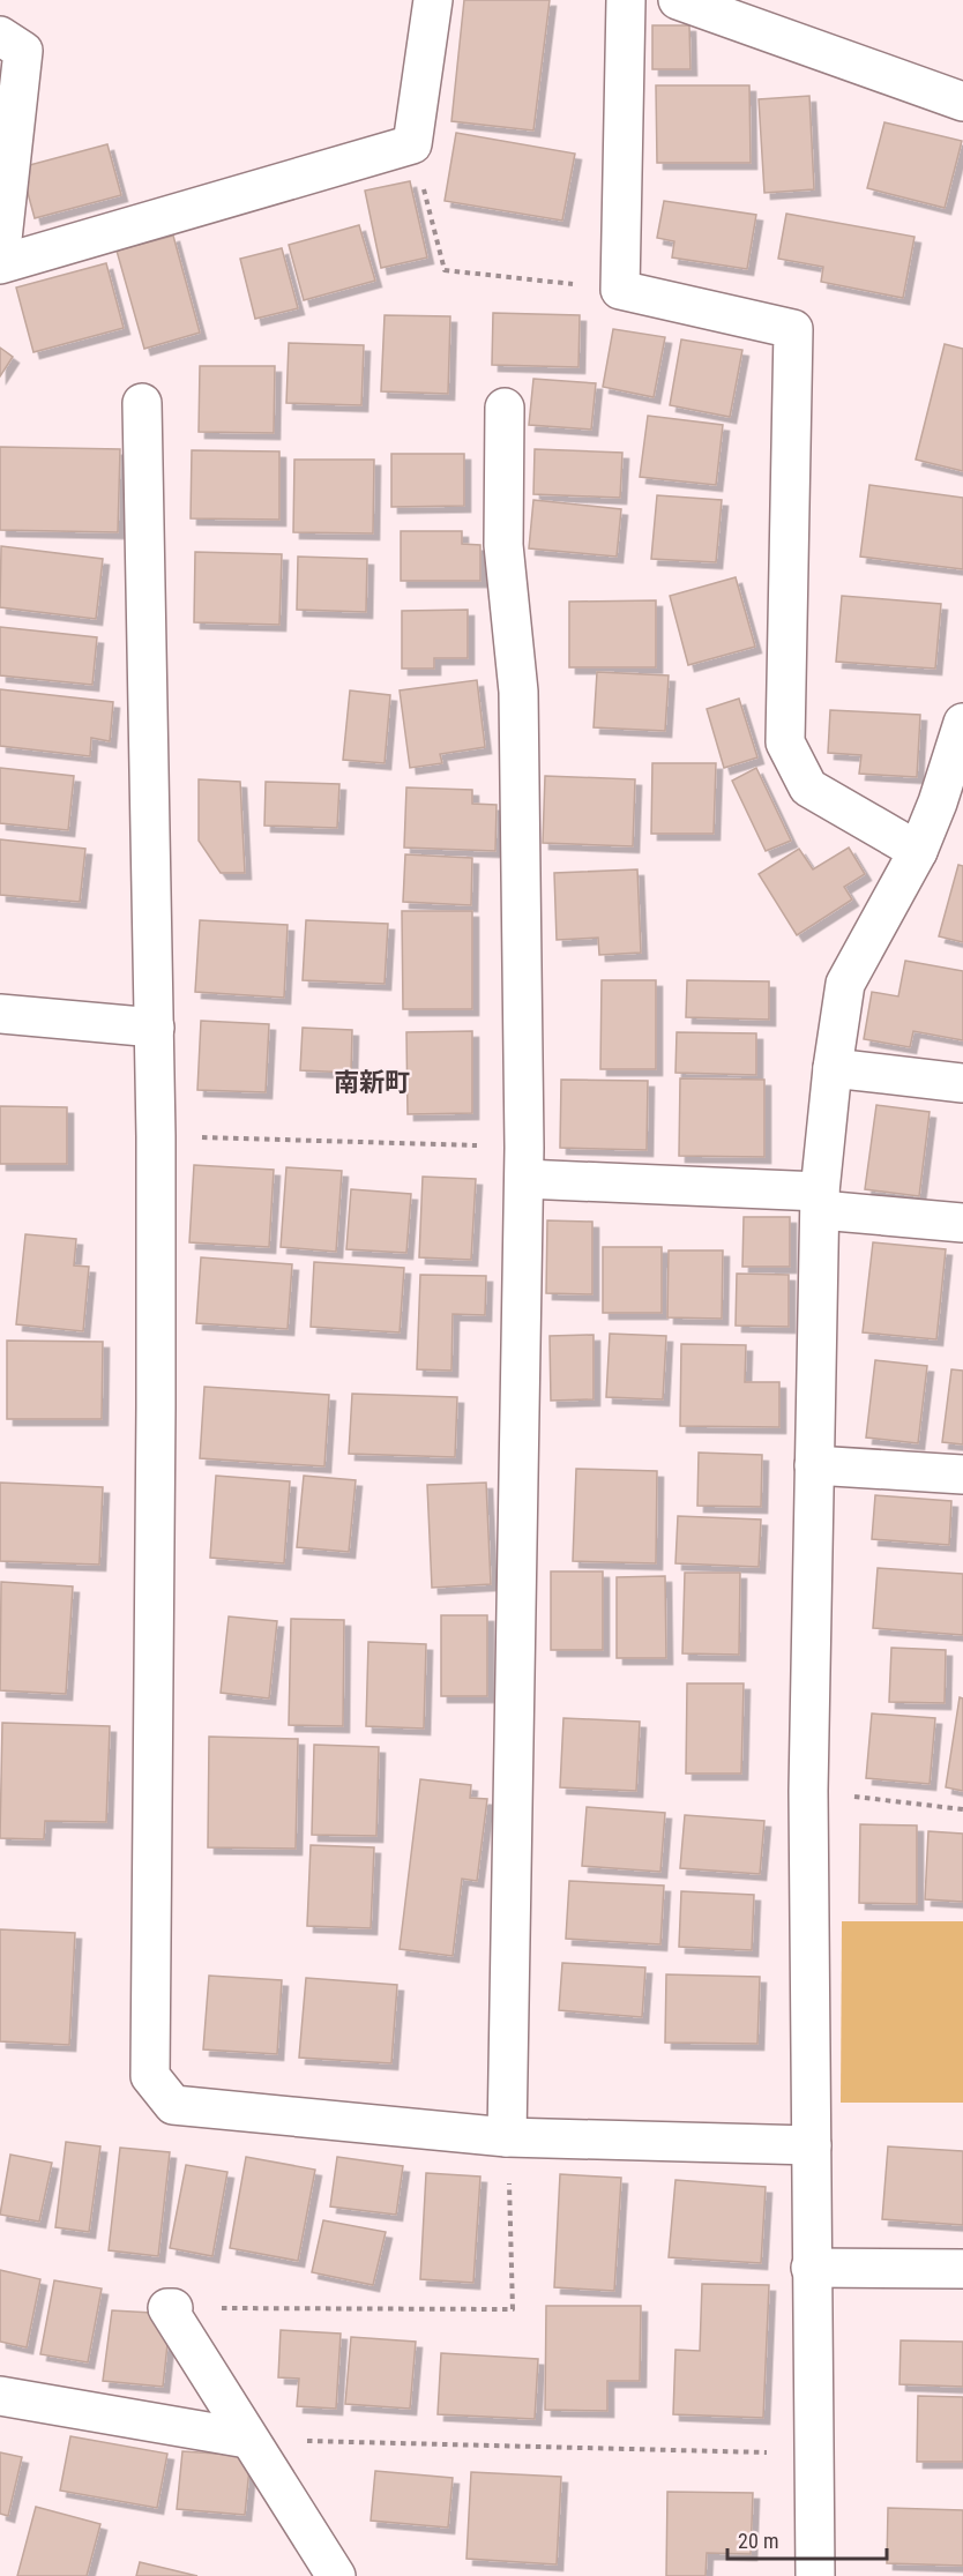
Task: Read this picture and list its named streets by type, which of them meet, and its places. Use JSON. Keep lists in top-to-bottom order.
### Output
{
  "districts": ["南新町"],
  "scale_bar": "20 m"
}
